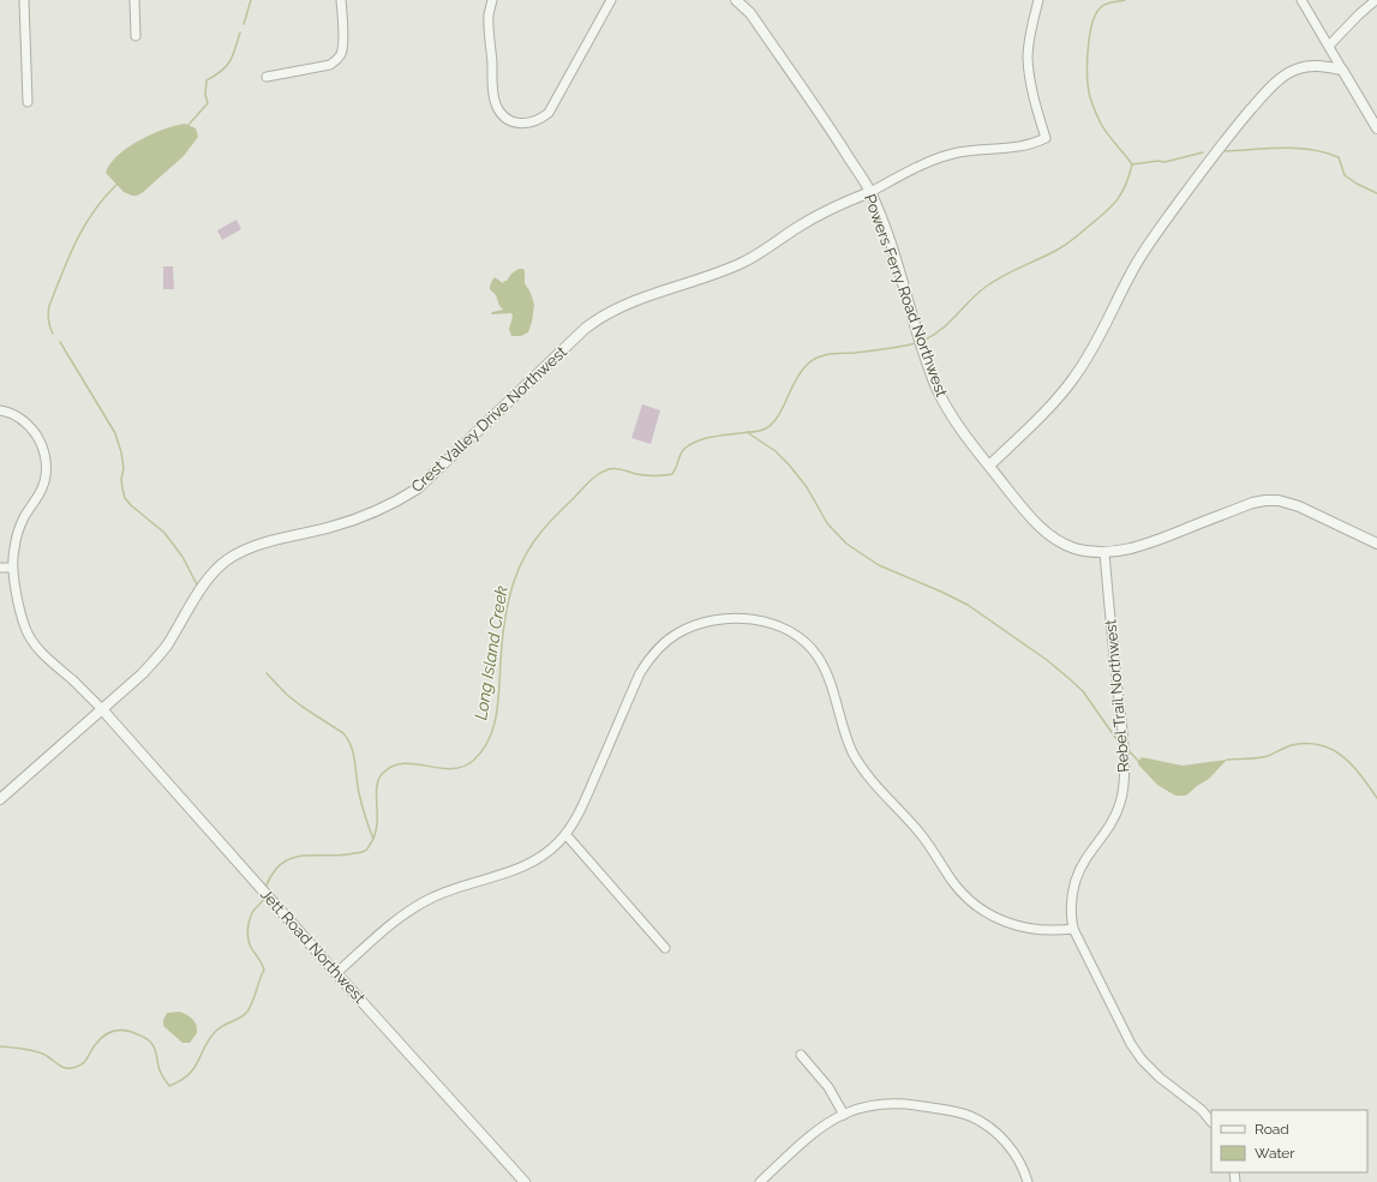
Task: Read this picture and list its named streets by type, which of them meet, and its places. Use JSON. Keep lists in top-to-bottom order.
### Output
{
  "streets": {
    "street": [
      "Powers Ferry Road Northwest",
      "Crest Valley Drive Northwest",
      "Rebel Trail Northwest",
      "Jett Road Northwest"
    ]
  },
  "crossings": [
    ["Powers Ferry Road Northwest", "Crest Valley Drive Northwest"],
    ["Powers Ferry Road Northwest", "Rebel Trail Northwest"],
    ["Crest Valley Drive Northwest", "Jett Road Northwest"]
  ],
  "water": ["Long Island Creek"],
  "legend": ["Road", "Water"]
}
